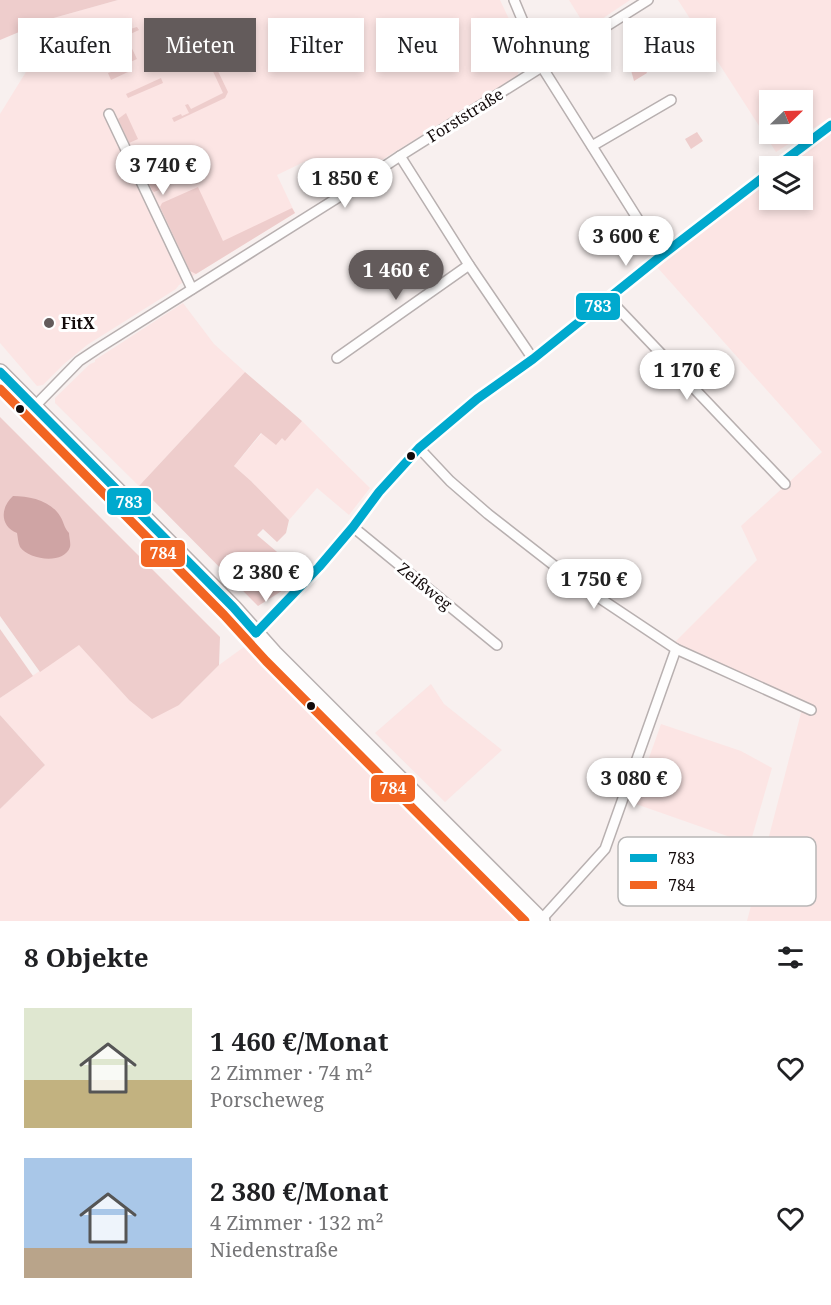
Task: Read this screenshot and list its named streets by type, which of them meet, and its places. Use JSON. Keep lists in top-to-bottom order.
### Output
{
  "streets": {
    "street": ["Forststraße", "Zeißweg"]
  },
  "places": ["FitX"],
  "lines": ["transit line 783", "transit line 784"],
  "legend": ["783", "784"],
  "north": "top right",
  "page": {
    "chip": [
      "Kaufen",
      "Mieten",
      "Filter",
      "Neu",
      "Wohnung",
      "Haus"
    ],
    "price": [
      "3 740 €",
      "1 850 €",
      "3 600 €",
      "1 460 €",
      "1 170 €",
      "2 380 €",
      "1 750 €",
      "3 080 €"
    ],
    "heading": "8 Objekte",
    "list": [
      {
        "name": "1 460 €/Monat",
        "note": "2 Zimmer · 74 m² · Porscheweg"
      },
      {
        "name": "2 380 €/Monat",
        "note": "4 Zimmer · 132 m² · Niedenstraße"
      }
    ]
  }
}
